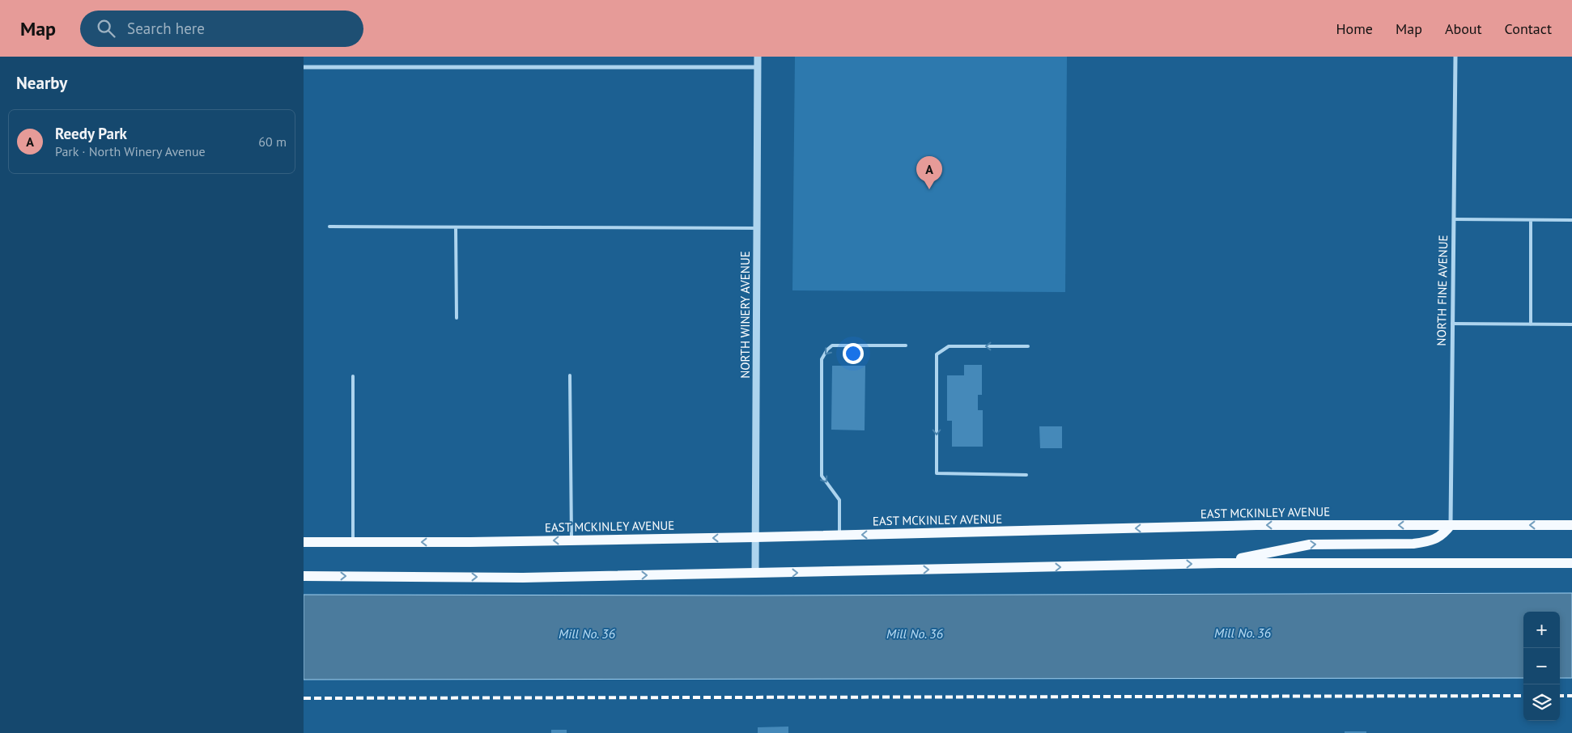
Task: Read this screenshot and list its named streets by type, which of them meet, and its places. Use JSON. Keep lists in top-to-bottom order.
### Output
{
  "streets": {
    "main road": ["EAST MCKINLEY AVENUE"],
    "street": ["NORTH FINE AVENUE", "NORTH WINERY AVENUE"]
  },
  "crossings": [
    ["NORTH FINE AVENUE", "EAST MCKINLEY AVENUE"],
    ["NORTH WINERY AVENUE", "EAST MCKINLEY AVENUE"]
  ],
  "water": ["Mill No. 36"],
  "page": {
    "header": "Map",
    "search": "Search here",
    "nav": [
      "Home",
      "Map",
      "About",
      "Contact"
    ],
    "heading": "Nearby",
    "list": [
      {
        "mark": "A",
        "name": "Reedy Park",
        "note": "Park · North Winery Avenue",
        "value": "60 m"
      }
    ],
    "pins": "A",
    "map_buttons": ["+", "−"]
  }
}
